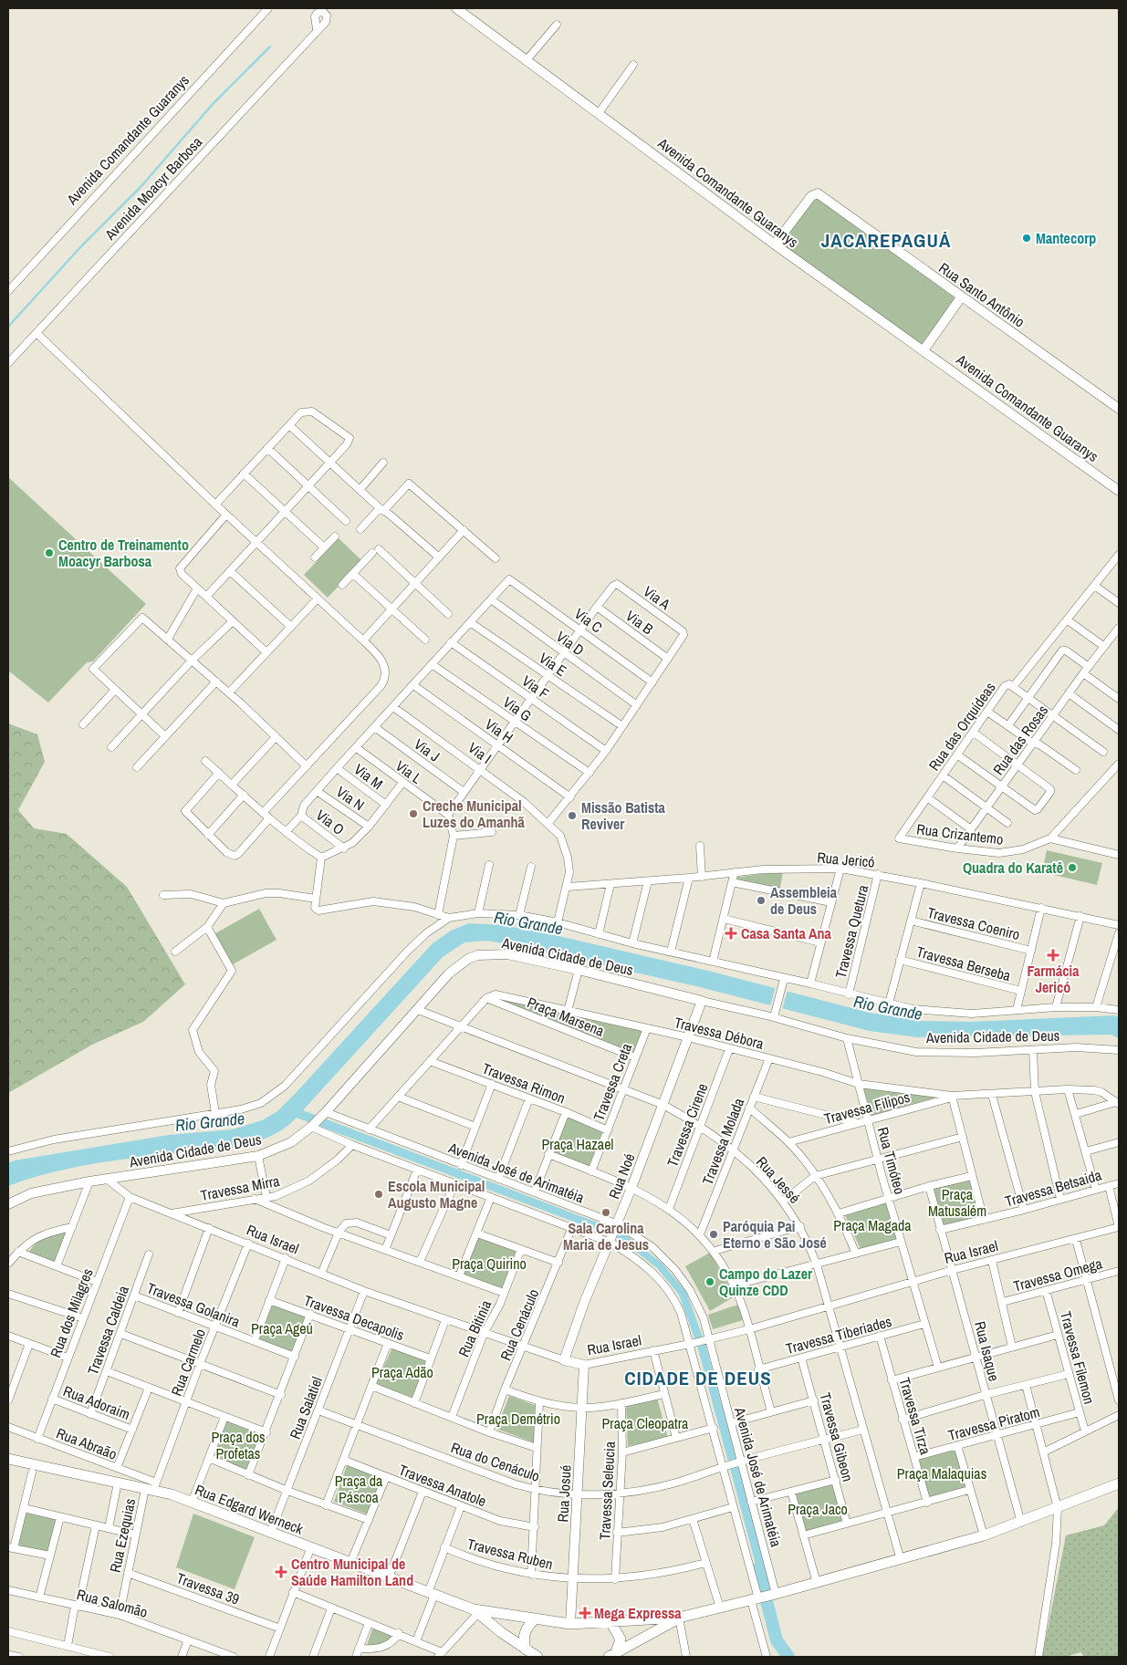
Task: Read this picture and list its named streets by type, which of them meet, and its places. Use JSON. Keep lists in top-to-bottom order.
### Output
{
  "streets": {
    "main road": ["Rua Edgard Werneck"],
    "street": [
      "Avenida Comandante Guaranys",
      "Avenida Moacyr Barbosa",
      "Rua Santo Antônio",
      "Via A",
      "Via C",
      "Via B",
      "Via D",
      "Via E",
      "Via F",
      "Via G",
      "Rua das Orquídeas",
      "Via H",
      "Rua das Rosas",
      "Via J",
      "Via I",
      "Via L",
      "Via M",
      "Via N",
      "Via O",
      "Rua Crizantemo",
      "Rua Jericó",
      "Travessa Coeniro",
      "Travessa Quetura",
      "Avenida Cidade de Deus",
      "Travessa Berseba",
      "Praça Marsena",
      "Travessa Débora",
      "Travessa Creta",
      "Travessa Rimon",
      "Travessa Filipos",
      "Travessa Cirene",
      "Travessa Molada",
      "Rua Timóteo",
      "Avenida José de Arimatéia",
      "Rua Noé",
      "Rua Jessé",
      "Travessa Mirra",
      "Travessa Betsaida",
      "Rua Israel",
      "Travessa Omega",
      "Travessa Golanira",
      "Rua dos Milagres",
      "Travessa Decapolis",
      "Rua Cenáculo",
      "Rua Bitinia",
      "Travessa Caldeia",
      "Travessa Tiberiades",
      "Rua Isaque",
      "Travessa Filemon",
      "Rua Carmelo",
      "Rua Adoraim",
      "Rua Salatiel",
      "Travessa Tirza",
      "Travessa Piratom",
      "Travessa Gibeon",
      "Rua Abraão",
      "Rua do Cenáculo",
      "Travessa Anatole",
      "Travessa Seleucia",
      "Rua Josué",
      "Rua Ezequias",
      "Travessa Ruben",
      "Travessa 39",
      "Rua Salomão"
    ]
  },
  "crossings": [
    ["Avenida Comandante Guaranys", "Rua Santo Antônio"],
    ["Via A", "Via B"],
    ["Via C", "Via D"],
    ["Rua das Orquídeas", "Rua Crizantemo"],
    ["Rua das Rosas", "Rua Crizantemo"],
    ["Via I", "Rua Jericó"],
    ["Via I", "Avenida Cidade de Deus"],
    ["Rua Jericó", "Travessa Quetura"],
    ["Travessa Quetura", "Avenida Cidade de Deus"],
    ["Avenida Cidade de Deus", "Rua Timóteo"],
    ["Avenida Cidade de Deus", "Avenida José de Arimatéia"],
    ["Avenida Cidade de Deus", "Rua Noé"],
    ["Avenida Cidade de Deus", "Rua Jessé"],
    ["Avenida Cidade de Deus", "Rua Israel"],
    ["Praça Marsena", "Travessa Débora"],
    ["Praça Marsena", "Travessa Creta"],
    ["Travessa Débora", "Travessa Creta"],
    ["Travessa Débora", "Travessa Filipos"],
    ["Travessa Débora", "Travessa Cirene"],
    ["Travessa Débora", "Travessa Molada"],
    ["Travessa Débora", "Rua Timóteo"],
    ["Travessa Débora", "Rua Noé"],
    ["Travessa Creta", "Travessa Rimon"],
    ["Travessa Creta", "Rua Jessé"],
    ["Travessa Filipos", "Rua Timóteo"],
    ["Travessa Cirene", "Rua Jessé"],
    ["Travessa Molada", "Rua Jessé"],
    ["Rua Timóteo", "Rua Israel"],
    ["Rua Timóteo", "Travessa Tiberiades"],
    ["Avenida José de Arimatéia", "Rua Noé"],
    ["Avenida José de Arimatéia", "Travessa Mirra"],
    ["Avenida José de Arimatéia", "Rua Israel"],
    ["Avenida José de Arimatéia", "Rua Cenáculo"],
    ["Avenida José de Arimatéia", "Rua do Cenáculo"],
    ["Rua Noé", "Rua Jessé"],
    ["Rua Noé", "Rua Israel"],
    ["Rua Jessé", "Rua Israel"],
    ["Rua Jessé", "Travessa Tiberiades"],
    ["Rua Jessé", "Rua do Cenáculo"],
    ["Travessa Mirra", "Rua Israel"],
    ["Travessa Betsaida", "Rua Isaque"],
    ["Rua Israel", "Rua dos Milagres"],
    ["Rua Israel", "Rua Cenáculo"],
    ["Rua Israel", "Rua Bitinia"],
    ["Rua Israel", "Rua Isaque"],
    ["Rua Israel", "Rua Carmelo"],
    ["Rua Israel", "Rua Salatiel"],
    ["Rua Israel", "Rua Josué"],
    ["Travessa Omega", "Travessa Filemon"],
    ["Travessa Golanira", "Travessa Caldeia"],
    ["Travessa Golanira", "Rua Carmelo"],
    ["Rua dos Milagres", "Rua Adoraim"],
    ["Rua dos Milagres", "Rua Abraão"],
    ["Travessa Decapolis", "Rua Salatiel"],
    ["Travessa Caldeia", "Rua Adoraim"],
    ["Travessa Tiberiades", "Travessa Tirza"],
    ["Travessa Tiberiades", "Travessa Gibeon"],
    ["Rua Isaque", "Travessa Piratom"],
    ["Travessa Filemon", "Travessa Piratom"],
    ["Rua Carmelo", "Rua Abraão"],
    ["Rua Carmelo", "Rua Edgard Werneck"],
    ["Rua Carmelo", "Rua Ezequias"],
    ["Rua Salatiel", "Rua do Cenáculo"],
    ["Rua Salatiel", "Rua Edgard Werneck"],
    ["Travessa Tirza", "Travessa Piratom"],
    ["Travessa Gibeon", "Rua do Cenáculo"],
    ["Rua Abraão", "Rua Edgard Werneck"],
    ["Rua Abraão", "Rua Ezequias"],
    ["Rua do Cenáculo", "Travessa Seleucia"],
    ["Rua do Cenáculo", "Rua Josué"],
    ["Travessa Seleucia", "Travessa Ruben"],
    ["Rua Josué", "Travessa Ruben"],
    ["Rua Edgard Werneck", "Rua Ezequias"],
    ["Rua Ezequias", "Travessa 39"],
    ["Rua Ezequias", "Rua Salomão"]
  ],
  "districts": ["JACAREPAGUÁ", "CIDADE DE DEUS"],
  "water": ["Rio Grande"],
  "parks": [
    "Praça Hazael",
    "Praça Matusalém",
    "Praça Magada",
    "Praça Quirino",
    "Praça Ageú",
    "Praça Adão",
    "Praça Demétrio",
    "Praça Cleopatra",
    "Praça dos Profetas",
    "Praça Malaquias",
    "Praça da Páscoa",
    "Praça Jaco"
  ],
  "places": {
    "other": [
      "Mantecorp",
      "Centro de Treinamento Moacyr Barbosa",
      "Creche Municipal Luzes do Amanhã",
      "Missão Batista Reviver",
      "Quadra do Karatê",
      "Assembleia de Deus",
      "Escola Municipal Augusto Magne",
      "Sala Carolina Maria de Jesus",
      "Paróquia Pai Eterno e São José",
      "Campo do Lazer Quinze CDD"
    ],
    "health": [
      "Casa Santa Ana",
      "Farmácia Jericó",
      "Centro Municipal de Saúde Hamilton Land",
      "Mega Expressa"
    ]
  }
}
